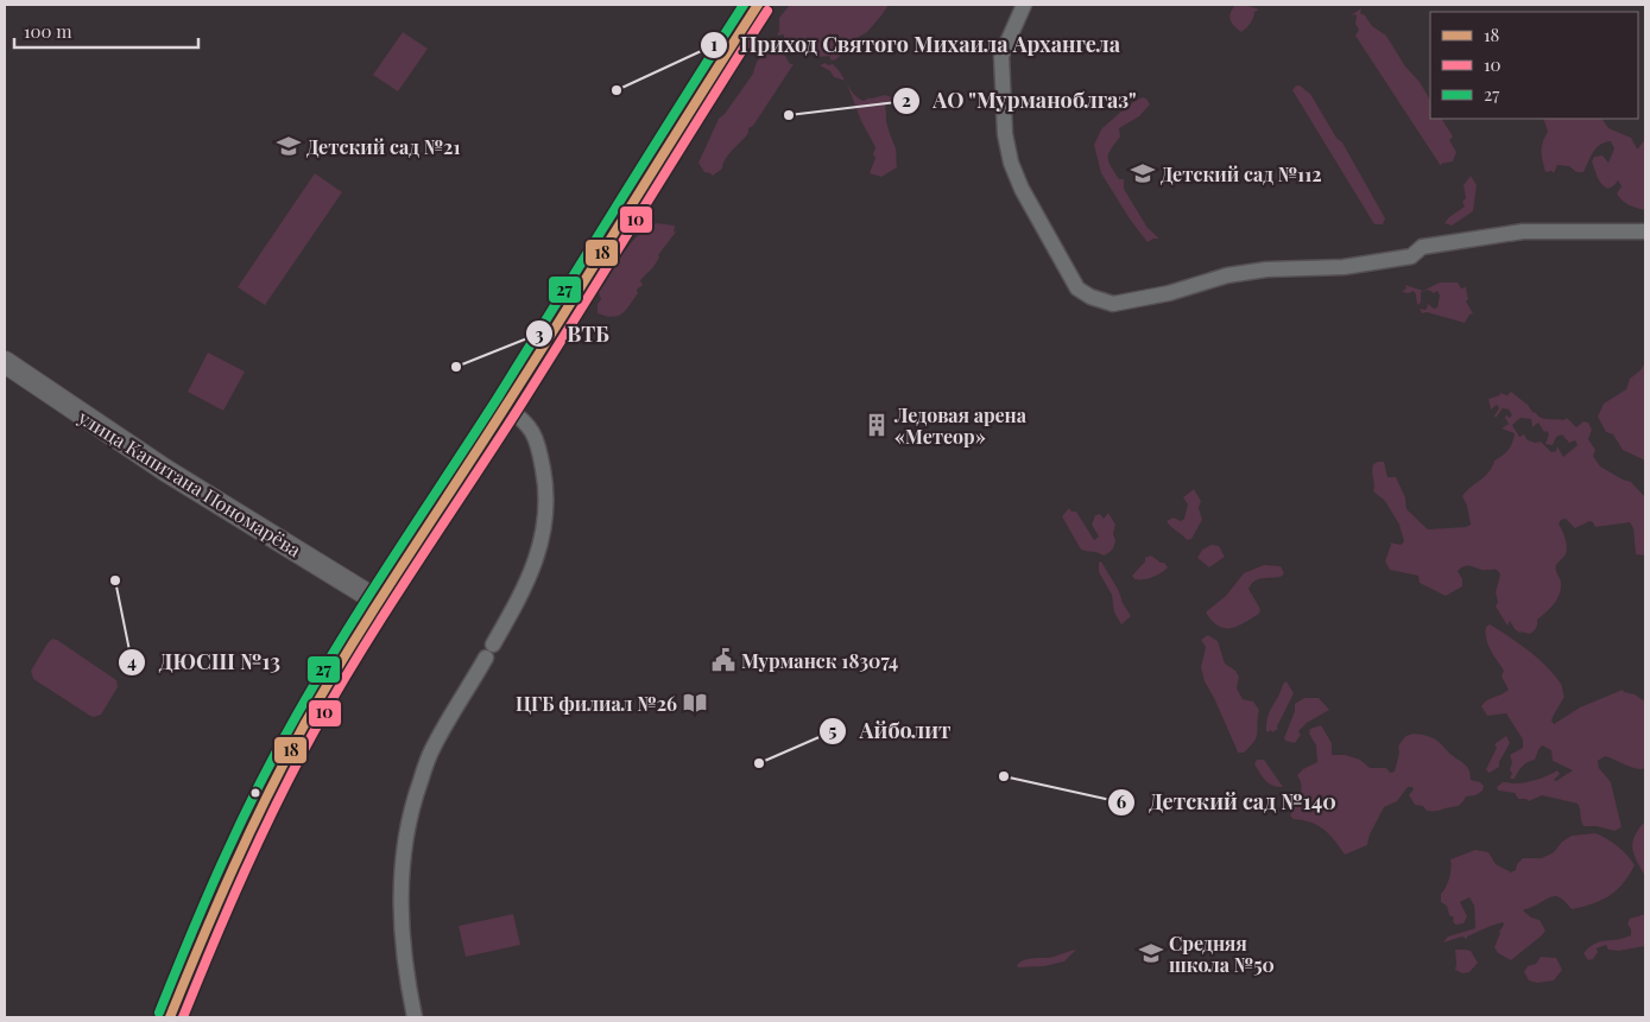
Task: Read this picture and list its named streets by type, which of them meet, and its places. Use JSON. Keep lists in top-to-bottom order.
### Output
{
  "streets": {
    "street": ["улица Капитана Пономарёва"]
  },
  "places": {
    "other": [
      "Приход Святого Михаила Архангела",
      "AO \"Мурманоблгаз\"",
      "ВТБ",
      "ДЮСШ №13",
      "Айболит",
      "Детский сад №140"
    ],
    "school or university": ["Детский сад №21", "Детский сад №112", "Средняя школа №50"],
    "building": ["Ледовая арена «Метеор»"],
    "public building": ["Мурманск 183074"],
    "library": ["ЦГБ филиал №26"]
  },
  "lines": ["transit line 18", "transit line 27", "transit line 10"],
  "legend": ["18", "10", "27"],
  "scale_bar": "100 m"
}
